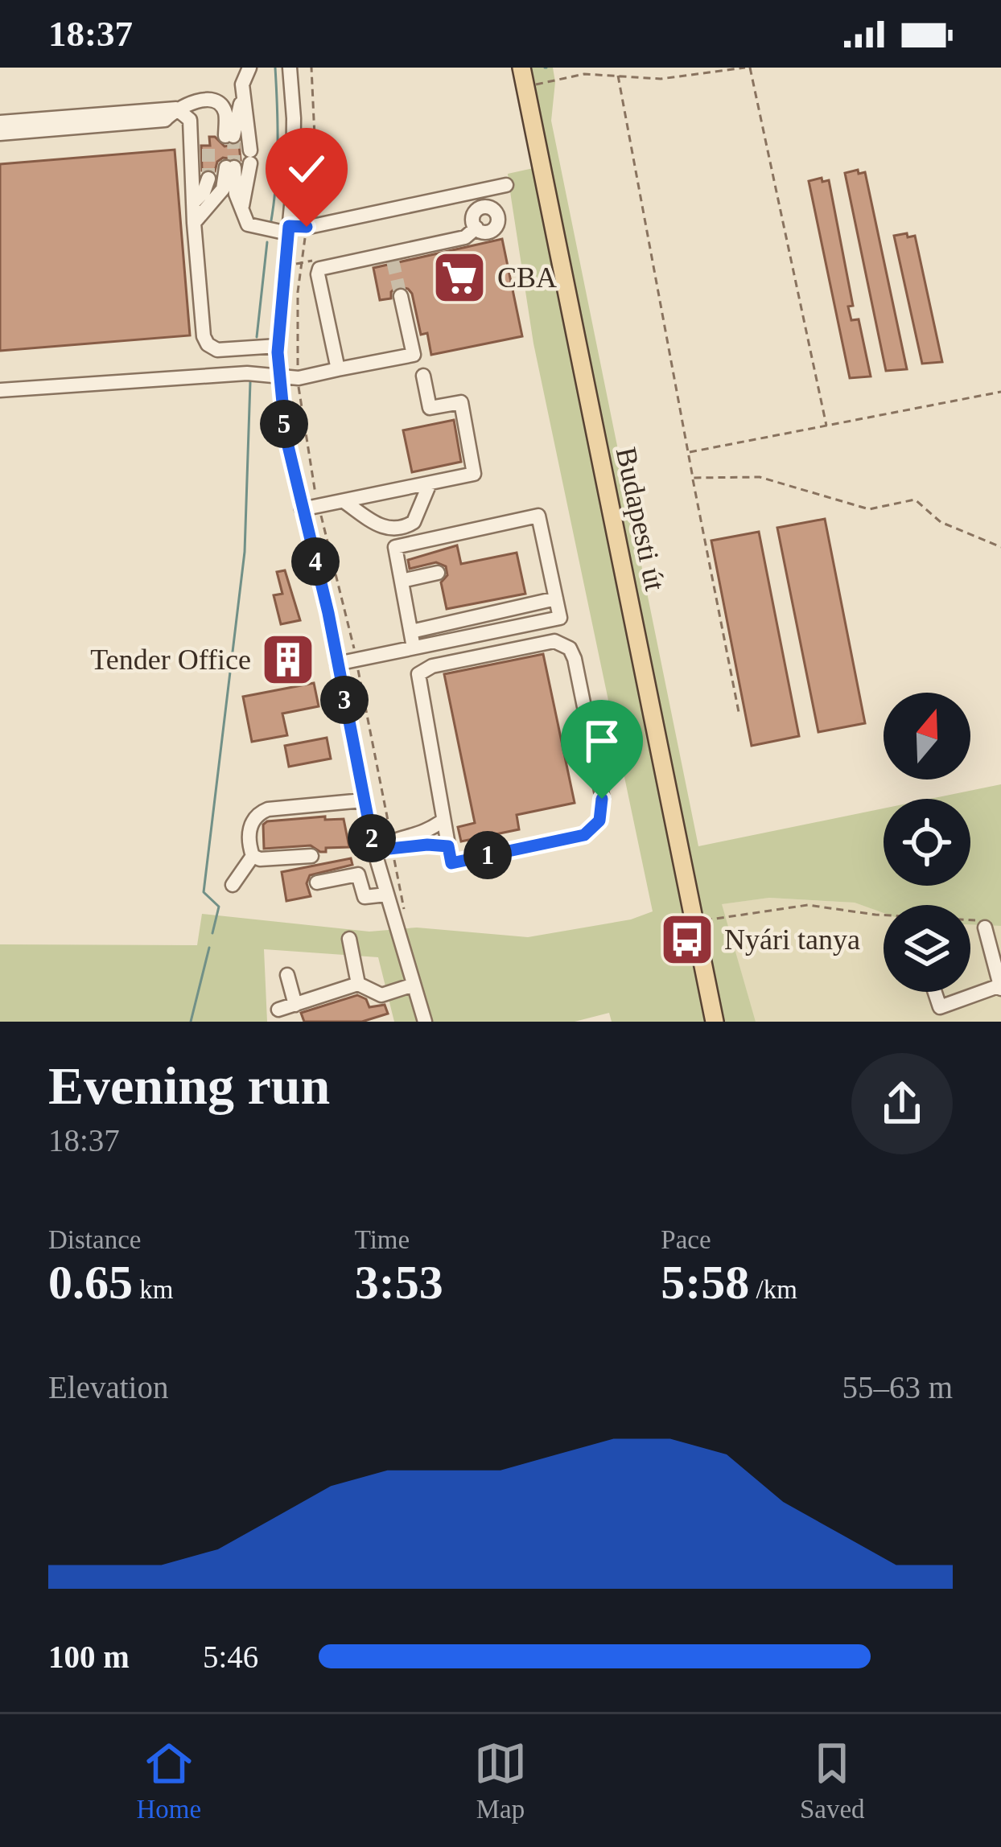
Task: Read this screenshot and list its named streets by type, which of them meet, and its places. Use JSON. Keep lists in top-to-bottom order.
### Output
{
  "streets": {
    "main road": ["Budapesti út"]
  },
  "places": {
    "supermarket": ["CBA"],
    "building": ["Tender Office"],
    "bus stop": ["Nyári tanya"]
  },
  "north": "top",
  "page": {
    "status": "18:37",
    "pins": [
      "5",
      "4",
      "3",
      "2",
      "1"
    ],
    "heading": ["Evening run", "18:37"],
    "stats": [
      ["Distance", "0.65 km"],
      ["Time", "3:53"],
      ["Pace", "5:58 /km"]
    ],
    "chart": ["Elevation", "55–63 m"],
    "list": [
      {
        "name": "100 m",
        "note": "5:46"
      }
    ],
    "tabs": ["Home", "Map", "Saved"]
  }
}
